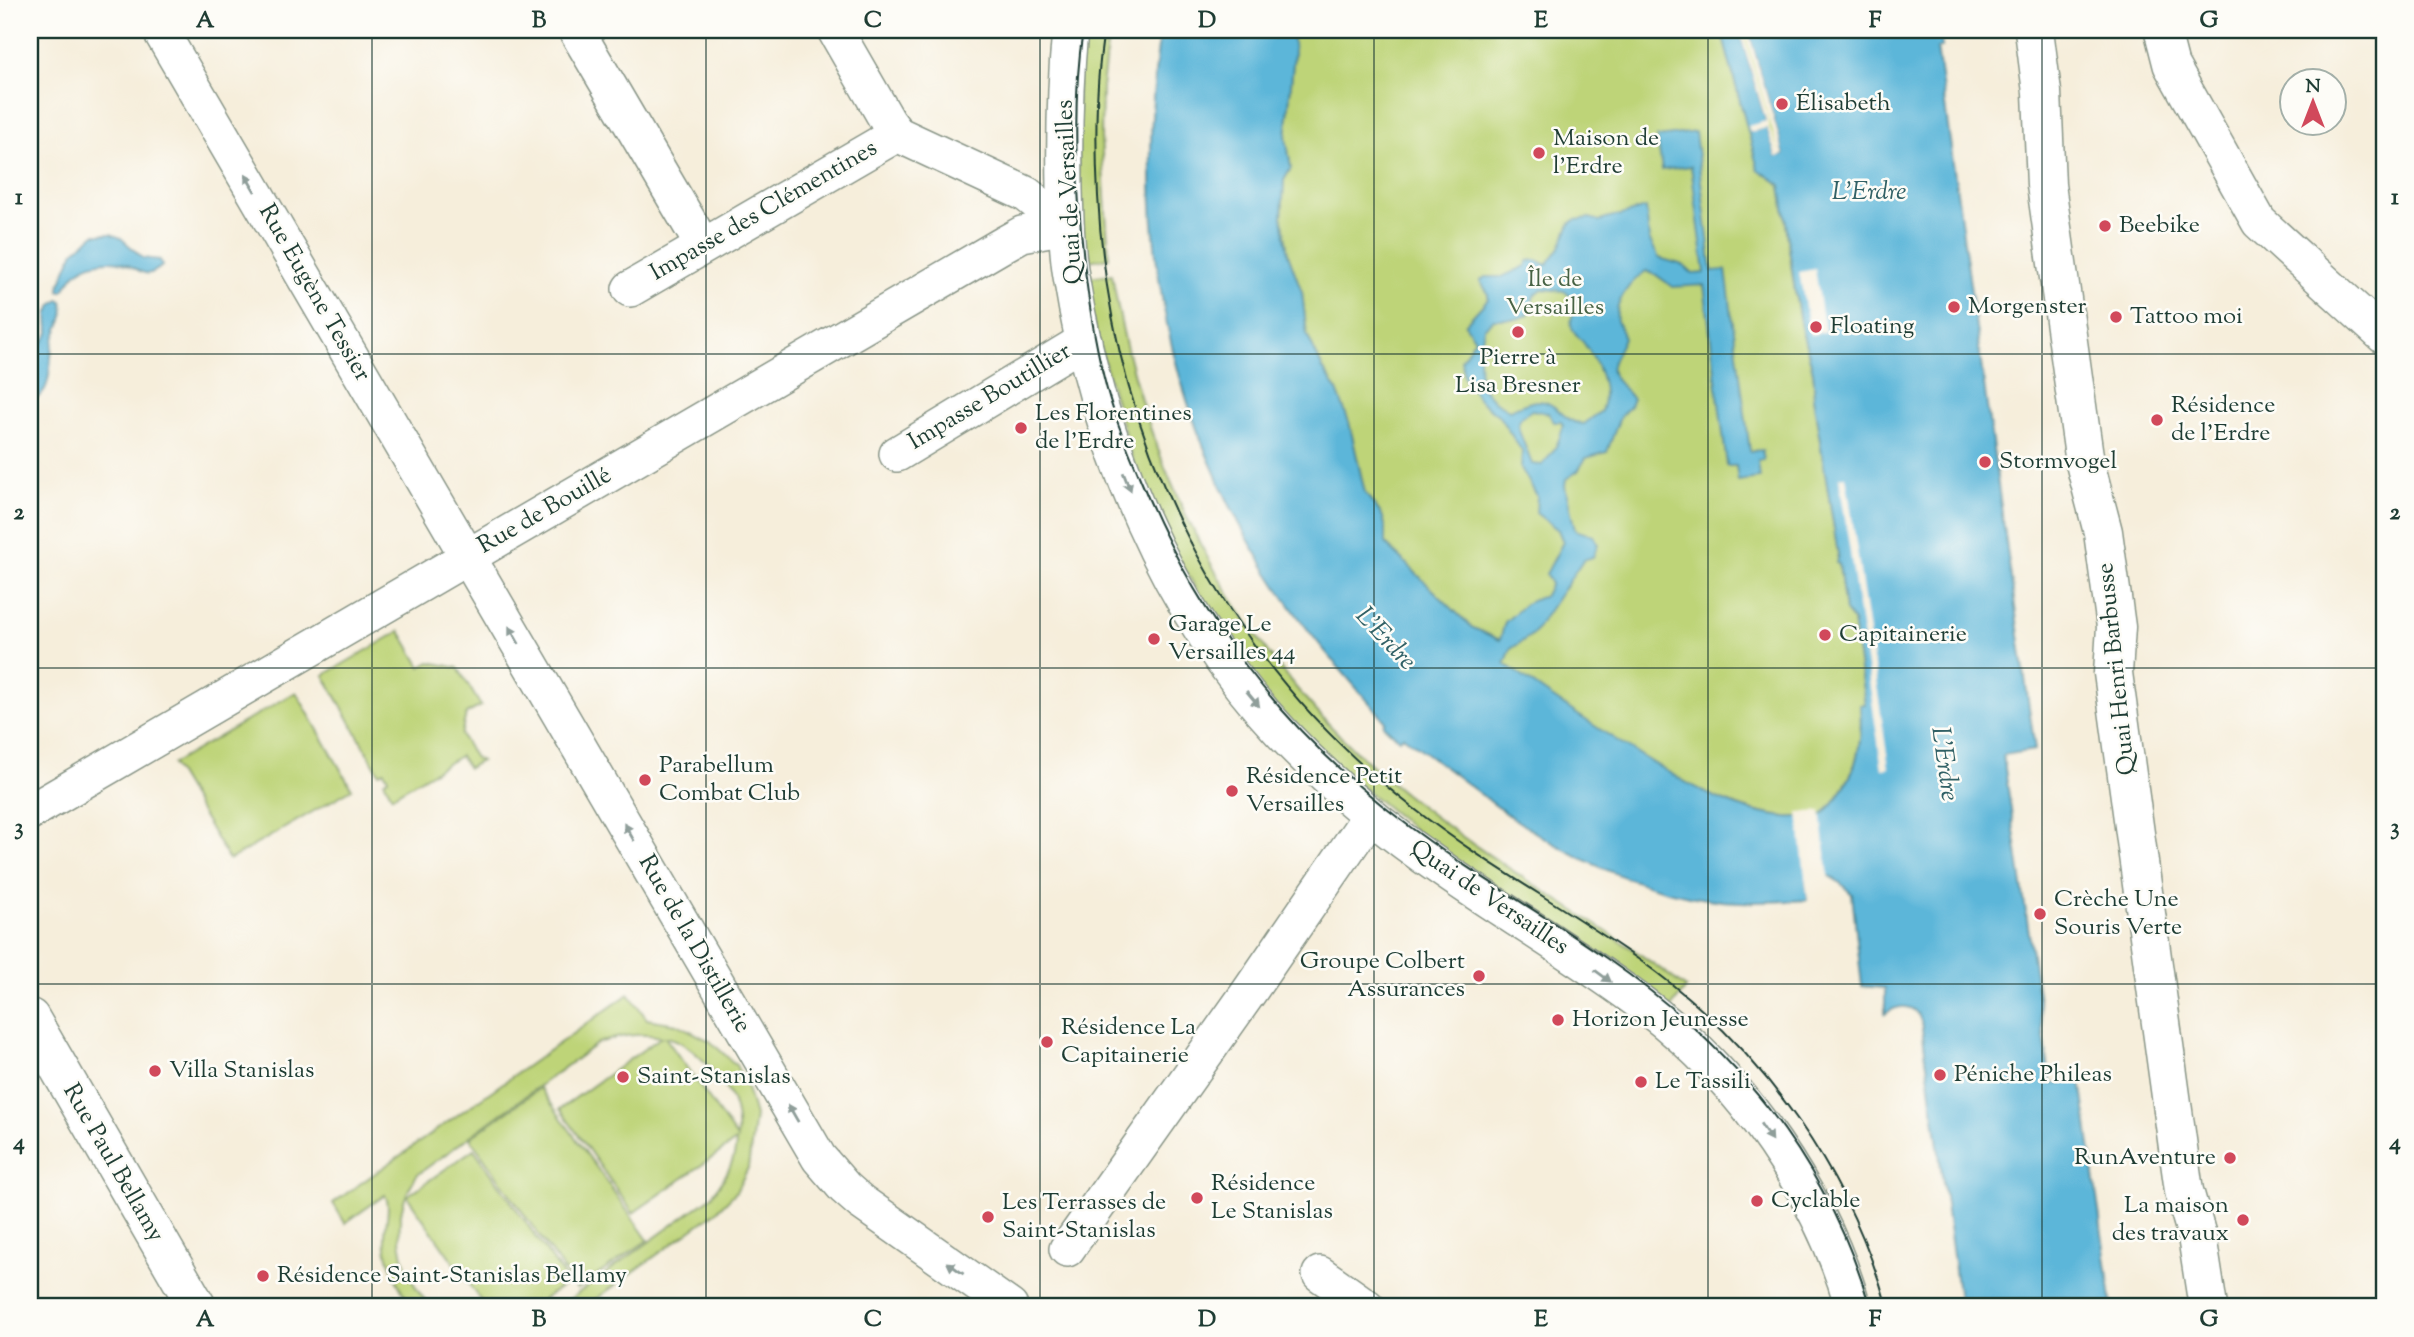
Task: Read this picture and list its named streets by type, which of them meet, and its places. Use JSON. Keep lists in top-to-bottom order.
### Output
{
  "streets": {
    "street": [
      "Quai de Versailles",
      "Impasse des Clémentines",
      "Rue Eugène Tessier",
      "Impasse Boutillier",
      "Rue de Bouillé",
      "Quai Henri Barbusse",
      "Rue de la Distillerie",
      "Rue Paul Bellamy"
    ]
  },
  "crossings": [
    ["Quai de Versailles", "Impasse Boutillier"],
    ["Quai de Versailles", "Rue de Bouillé"],
    ["Rue Eugène Tessier", "Rue de Bouillé"],
    ["Rue Eugène Tessier", "Rue de la Distillerie"],
    ["Rue de Bouillé", "Rue de la Distillerie"]
  ],
  "one_way": ["Quai de Versailles", "Rue Eugène Tessier", "Rue de la Distillerie"],
  "water": ["L'Erdre"],
  "parks": ["Île de Versailles"],
  "places": [
    "Élisabeth",
    "Maison de l'Erdre",
    "Beebike",
    "Morgenster",
    "Tattoo moi",
    "Floating",
    "Pierre à Lisa Bresner",
    "Résidence de l'Erdre",
    "Les Florentines de l'Erdre",
    "Stormvogel",
    "Capitainerie",
    "Garage Le Versailles 44",
    "Parabellum Combat Club",
    "Résidence Petit Versailles",
    "Crèche Une Souris Verte",
    "Groupe Colbert Assurances",
    "Horizon Jeunesse",
    "Résidence La Capitainerie",
    "Villa Stanislas",
    "Péniche Phileas",
    "Saint-Stanislas",
    "Le Tassili",
    "RunAventure",
    "Résidence Le Stanislas",
    "Cyclable",
    "Les Terrasses de Saint-Stanislas",
    "La maison des travaux",
    "Résidence Saint-Stanislas Bellamy"
  ],
  "north": "top",
  "grid": {
    "columns": [
      "A",
      "B",
      "C",
      "D",
      "E",
      "F",
      "G"
    ],
    "rows": [
      "1",
      "2",
      "3",
      "4"
    ]
  }
}
